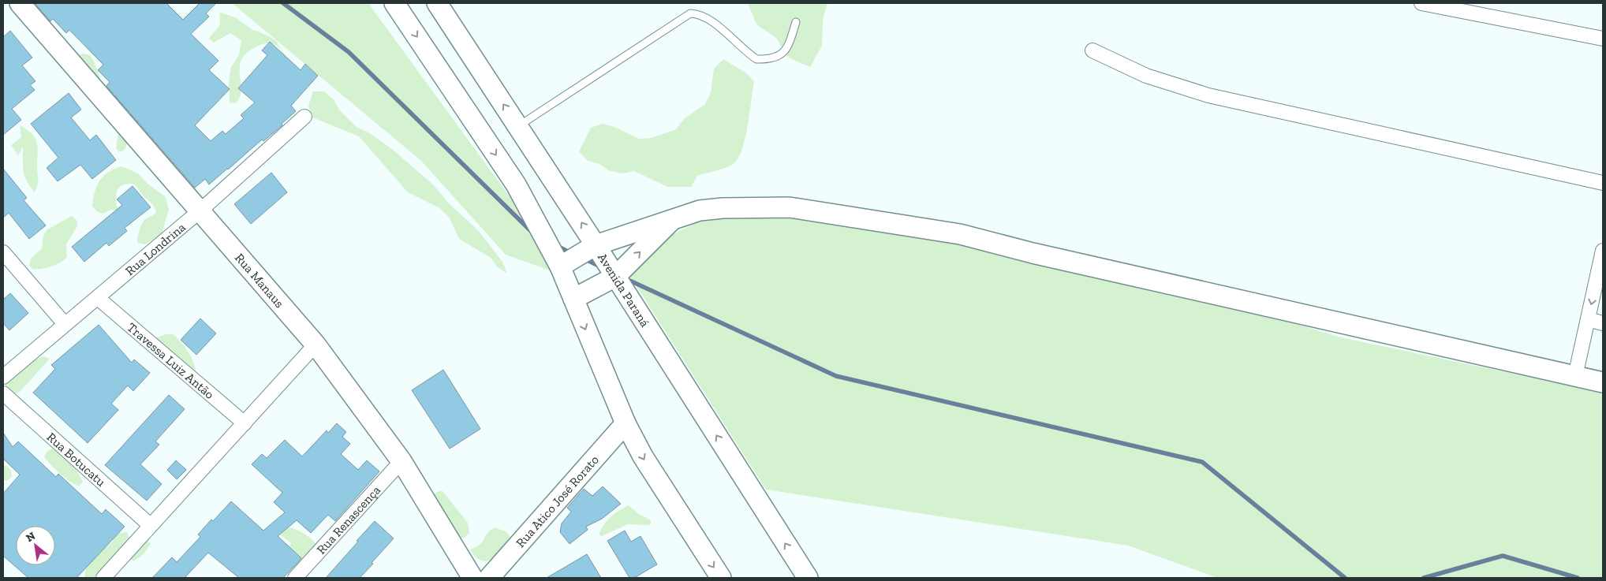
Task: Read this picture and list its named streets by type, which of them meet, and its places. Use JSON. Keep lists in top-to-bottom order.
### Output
{
  "streets": {
    "street": [
      "Rua Londrina",
      "Rua Manaus",
      "Avenida Paraná",
      "Travessa Luiz Antão",
      "Rua Botucatu",
      "Rua Atico José Rorato",
      "Rua Renascença"
    ]
  },
  "crossings": [
    ["Rua Londrina", "Rua Manaus"],
    ["Rua Londrina", "Travessa Luiz Antão"],
    ["Rua Manaus", "Rua Renascença"]
  ],
  "north": "top left"
}
